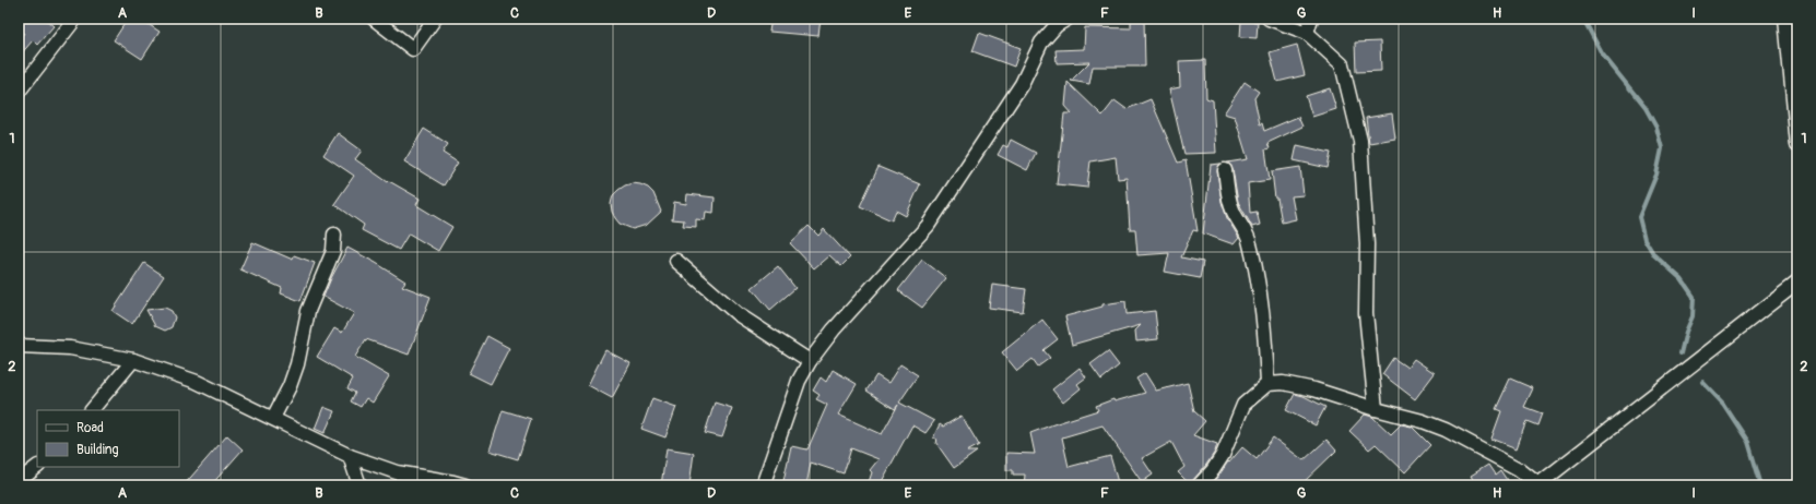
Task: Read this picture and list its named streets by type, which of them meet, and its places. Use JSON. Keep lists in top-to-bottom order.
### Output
{
  "legend": ["Road", "Building"],
  "grid": {
    "columns": [
      "A",
      "B",
      "C",
      "D",
      "E",
      "F",
      "G",
      "H",
      "I"
    ],
    "rows": ["1", "2"]
  }
}
